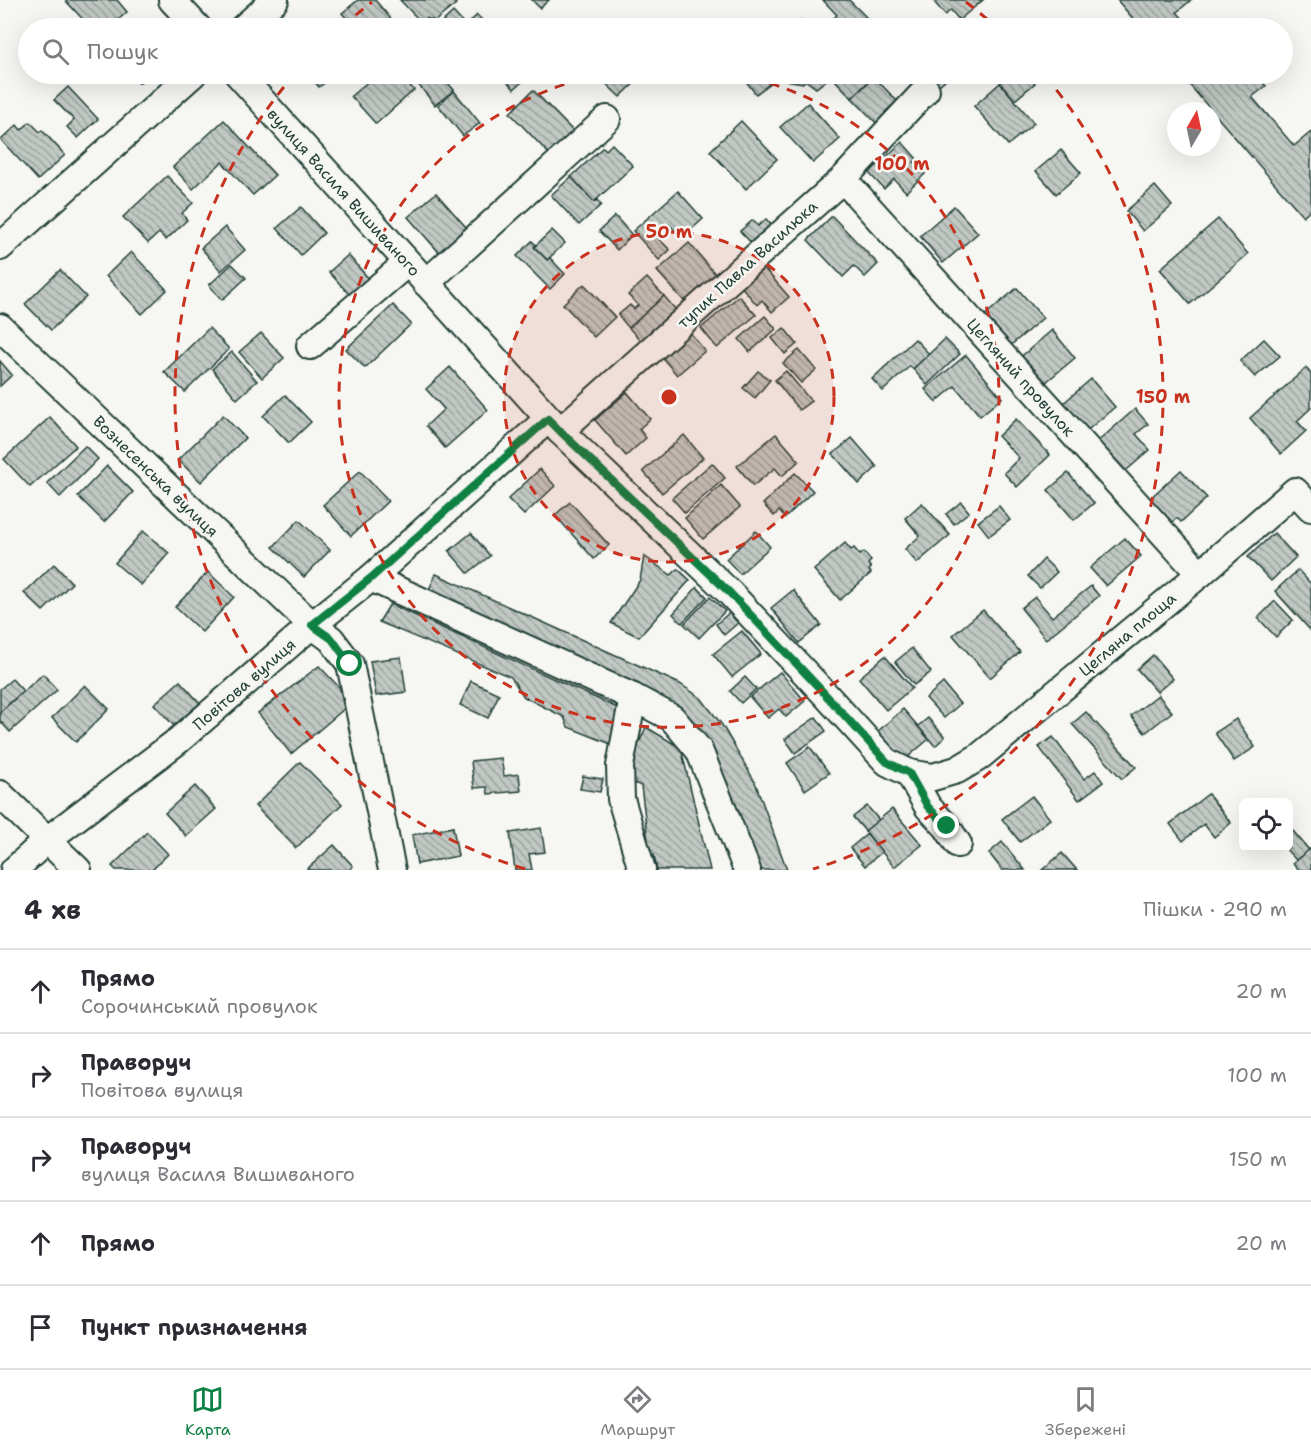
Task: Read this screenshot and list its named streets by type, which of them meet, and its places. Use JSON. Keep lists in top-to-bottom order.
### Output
{
  "streets": {
    "street": [
      "вулиця Василя Вишиваного",
      "тупик Павла Василюка",
      "Цегляний провулок",
      "Вознесенська вулиця",
      "Цегляна площа",
      "Повітова вулиця"
    ]
  },
  "crossings": [
    ["вулиця Василя Вишиваного", "тупик Павла Василюка"],
    ["вулиця Василя Вишиваного", "Цегляна площа"],
    ["вулиця Василя Вишиваного", "Повітова вулиця"],
    ["тупик Павла Василюка", "Цегляний провулок"],
    ["тупик Павла Василюка", "Повітова вулиця"],
    ["Цегляний провулок", "Цегляна площа"],
    ["Вознесенська вулиця", "Повітова вулиця"]
  ],
  "north": "top",
  "page": {
    "search": "Пошук",
    "heading": ["4 хв", "Пішки · 290 m"],
    "list": [
      ["Прямо", "Сорочинський провулок", "20 m"],
      ["Праворуч", "Повітова вулиця", "100 m"],
      ["Праворуч", "вулиця Василя Вишиваного", "150 m"],
      ["Прямо", "20 m"],
      "Пункт призначення"
    ],
    "nav": ["Карта", "Маршрут", "Збережені"]
  },
  "rings": ["100 m", "50 m", "150 m"]
}
